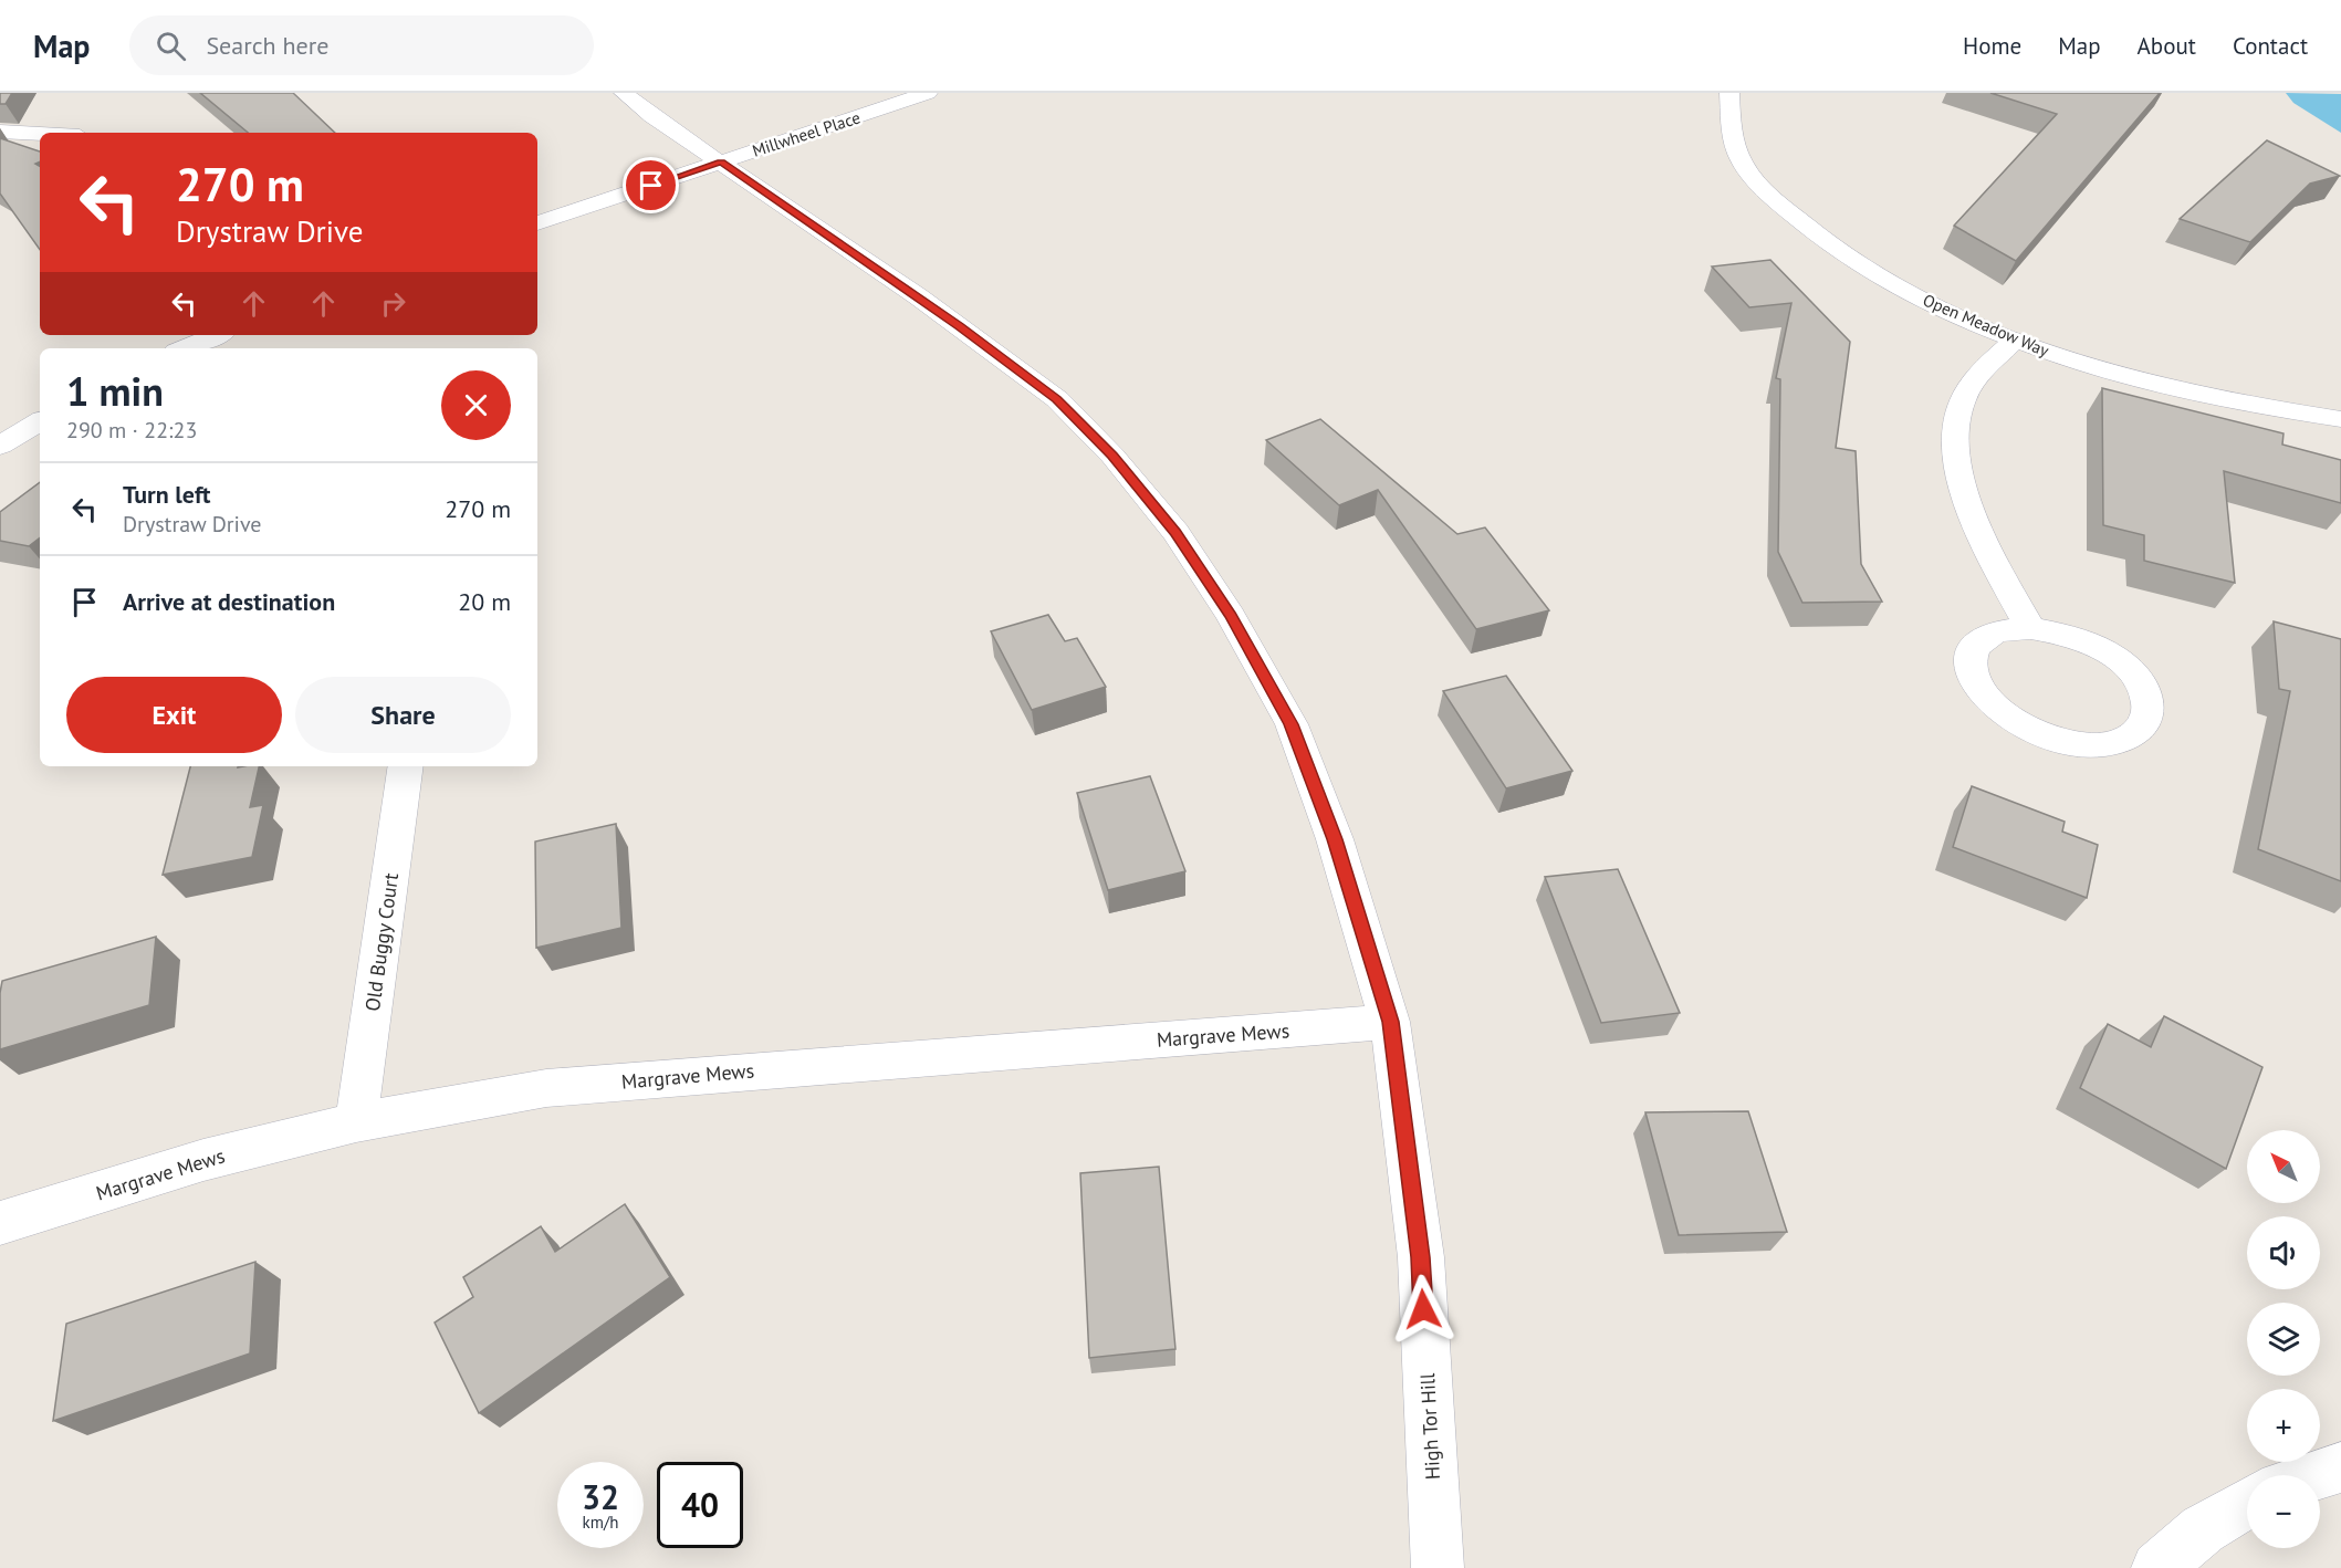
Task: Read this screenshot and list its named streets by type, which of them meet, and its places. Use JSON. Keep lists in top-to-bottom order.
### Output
{
  "streets": {
    "street": [
      "Millwheel Place",
      "Open Meadow Way",
      "Old Buggy Court",
      "Margrave Mews",
      "High Tor Hill"
    ]
  },
  "crossings": [
    ["Millwheel Place", "High Tor Hill"],
    ["Old Buggy Court", "Margrave Mews"],
    ["Margrave Mews", "High Tor Hill"]
  ],
  "north": "top left",
  "page": {
    "header": "Map",
    "search": "Search here",
    "nav": [
      "Home",
      "Map",
      "About",
      "Contact"
    ],
    "turn": ["270 m", "Drystraw Drive"],
    "heading": ["1 min", "290 m · 22:23"],
    "list": [
      {
        "name": "Turn left",
        "note": "Drystraw Drive",
        "value": "270 m"
      },
      {
        "name": "Arrive at destination",
        "value": "20 m"
      }
    ],
    "buttons": ["Exit", "Share"],
    "map_buttons": ["+", "−"],
    "speed": "32 km/h",
    "limit": "40"
  }
}
